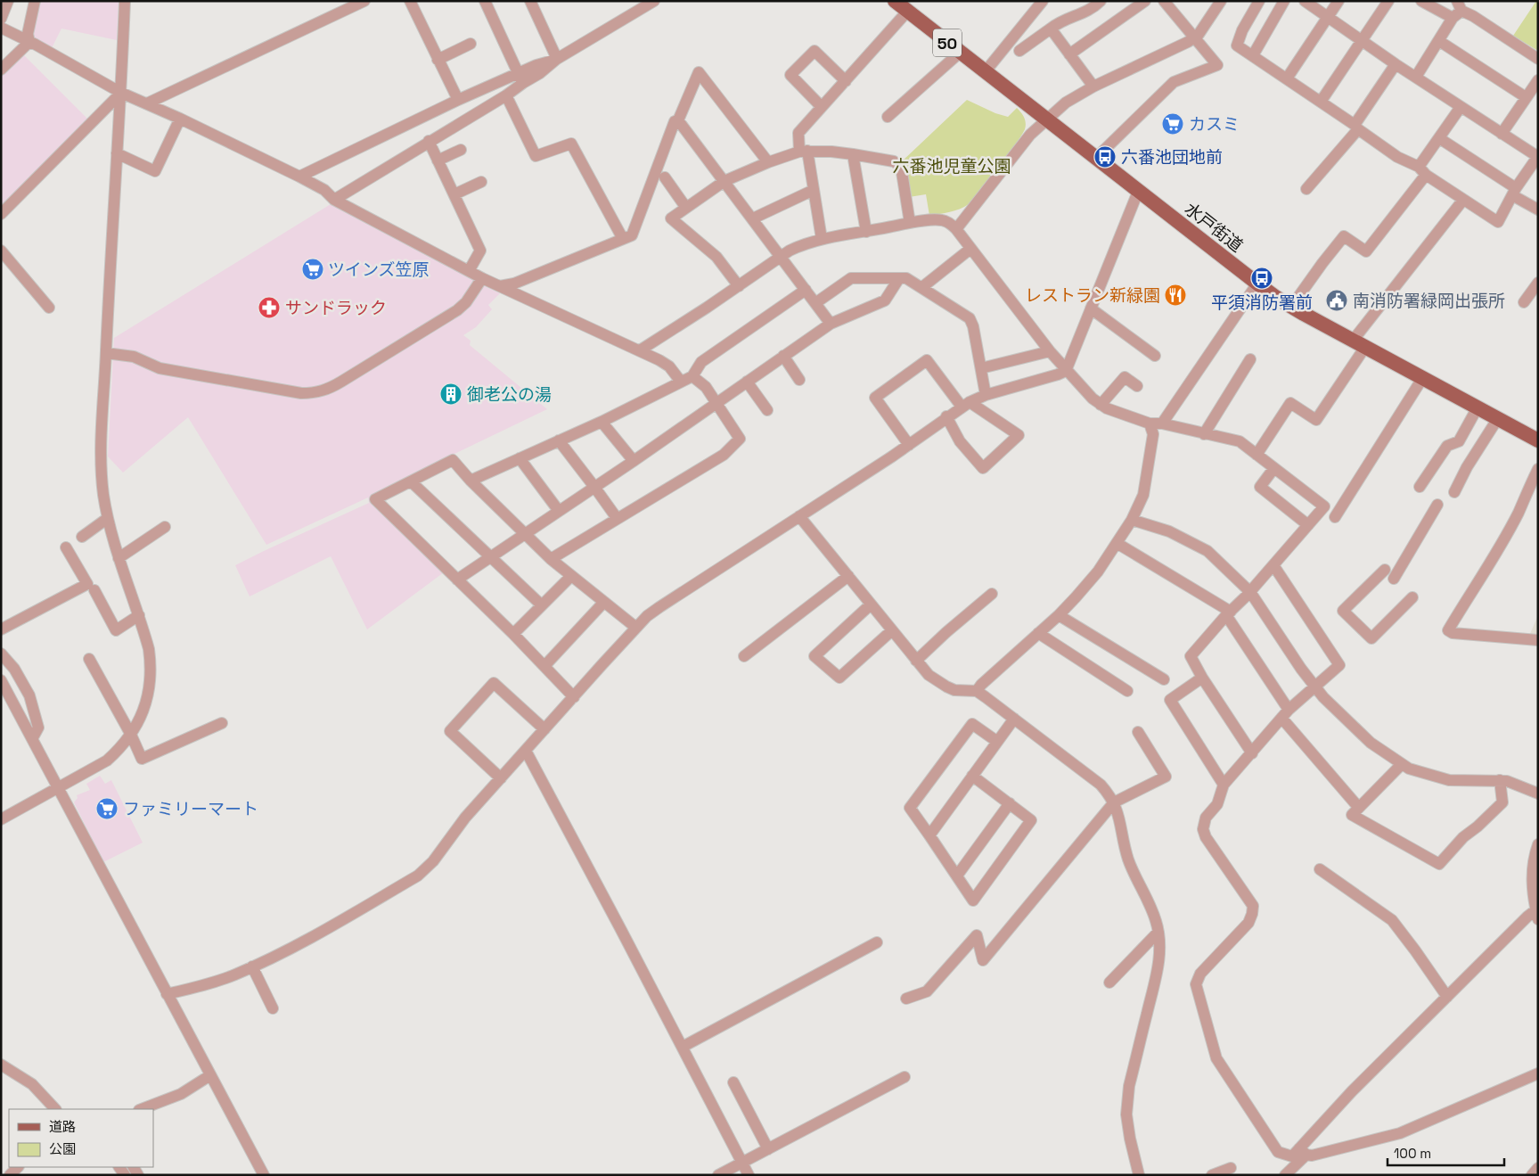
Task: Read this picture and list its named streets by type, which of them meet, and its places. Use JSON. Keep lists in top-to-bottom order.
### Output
{
  "streets": {
    "main road": ["50", "水戸街道"]
  },
  "parks": ["六番池児童公園"],
  "places": {
    "supermarket": ["カスミ", "ツインズ笠原", "ファミリーマート"],
    "bus stop": ["六番池団地前", "平須消防署前"],
    "restaurant": ["レストラン新緑園"],
    "public building": ["南消防署緑岡出張所"],
    "pharmacy": ["サンドラック"],
    "building": ["御老公の湯"]
  },
  "legend": ["道路", "公園"],
  "scale_bar": "100 m"
}
